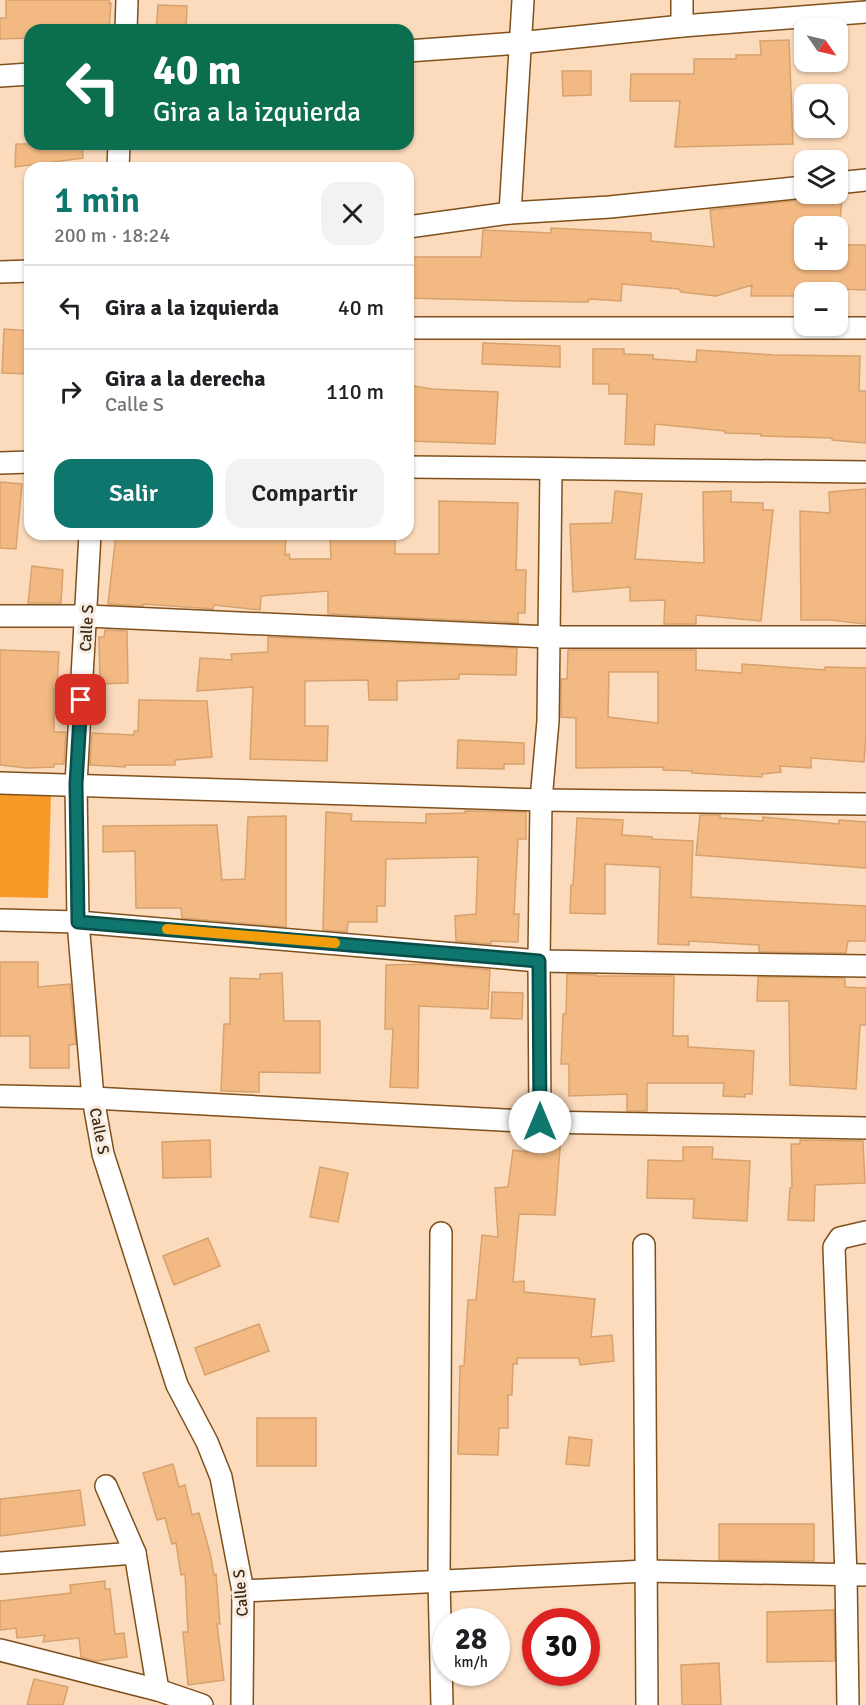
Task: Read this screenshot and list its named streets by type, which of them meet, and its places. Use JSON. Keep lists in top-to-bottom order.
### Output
{
  "streets": {
    "street": ["Calle S"]
  },
  "north": "bottom right",
  "page": {
    "map_buttons": ["+", "−"],
    "turn": ["40 m", "Gira a la izquierda"],
    "heading": ["1 min", "200 m · 18:24"],
    "list": [
      {
        "name": "Gira a la izquierda",
        "value": "40 m"
      },
      {
        "name": "Gira a la derecha",
        "note": "Calle S",
        "value": "110 m"
      }
    ],
    "buttons": ["Salir", "Compartir"],
    "speed": "28 km/h",
    "limit": "30"
  }
}
